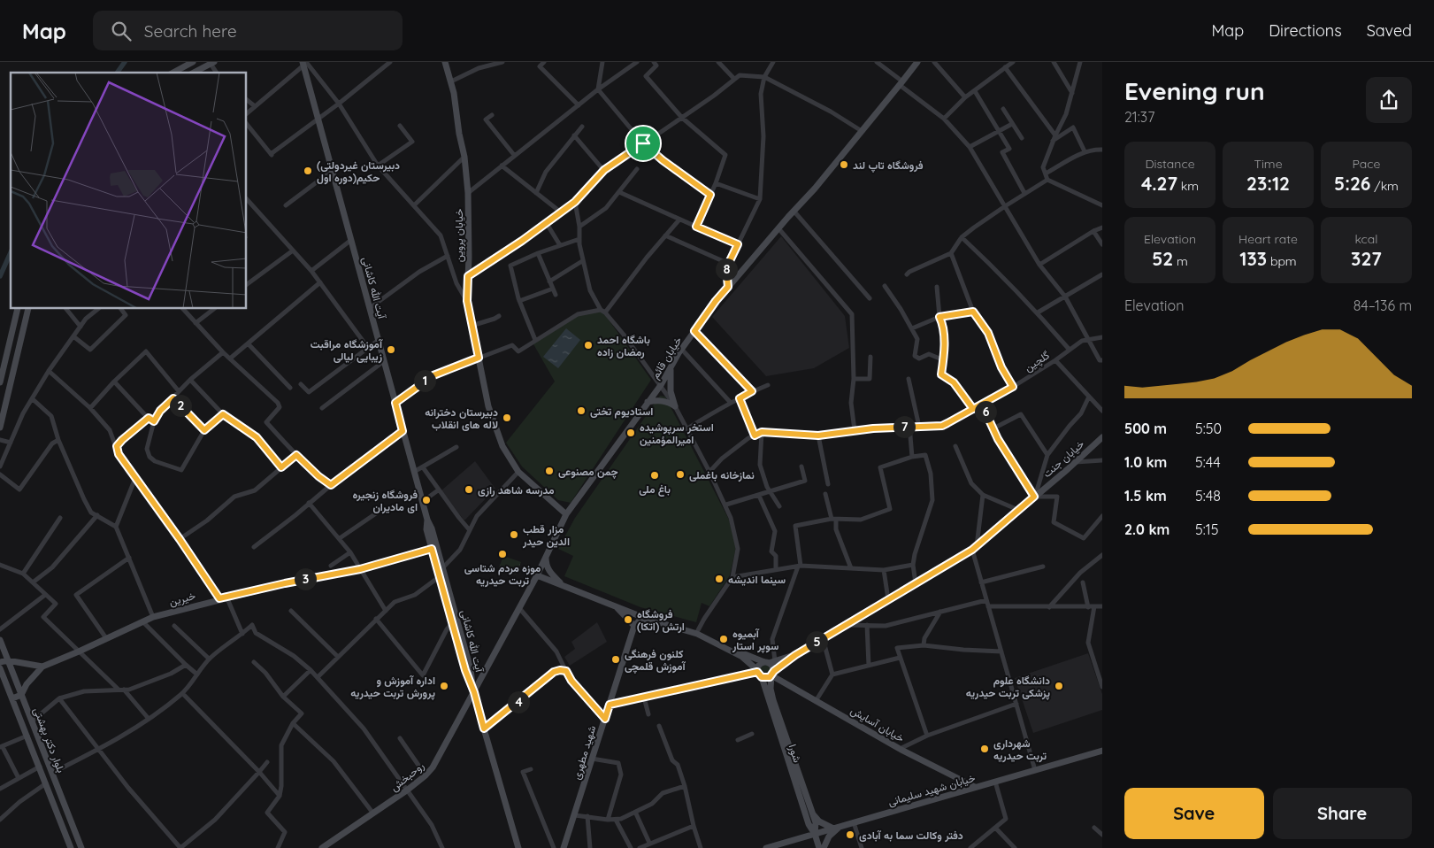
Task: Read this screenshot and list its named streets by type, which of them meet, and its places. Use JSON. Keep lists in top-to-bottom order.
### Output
{
  "streets": {
    "street": [
      "خیابان پروین",
      "آیت الله کاشانی",
      "خیابان قائم",
      "گلچین",
      "خیابان جنت",
      "خیرین",
      "خیابان آسایش",
      "بلوار دکتر بهشتی",
      "شهید مطهری",
      "شورا",
      "روحبخش",
      "خیابان شهید سلیمانی"
    ]
  },
  "crossings": [
    ["خیابان پروین", "خیابان قائم"],
    ["آیت الله کاشانی", "خیابان قائم"],
    ["آیت الله کاشانی", "خیرین"],
    ["آیت الله کاشانی", "روحبخش"],
    ["خیابان قائم", "روحبخش"],
    ["خیابان جنت", "خیابان آسایش"],
    ["خیابان جنت", "شورا"],
    ["خیرین", "بلوار دکتر بهشتی"],
    ["خیابان آسایش", "شورا"],
    ["خیابان آسایش", "خیابان شهید سلیمانی"],
    ["شورا", "خیابان شهید سلیمانی"]
  ],
  "places": [
    "فروشگاه تاپ لند",
    "(دبیرستان غيردولتی حکیم(دوره اول",
    "باشگاه احمد رمضان زاده",
    "آموزشگاه مراقبت زیبایی لیالی",
    "استادیوم تختی",
    "دبیرستان دخترانه لاله های انقلاب",
    "استخر سرپوشیده امیرالمؤمنین",
    "چمن مصنوعی",
    "نمازخانه باغملی",
    "باغ ملی",
    "مدرسه شاهد رازی",
    "فروشگاه زنجیره ای مادیران",
    "مزار قطب الدین حیدر",
    "موزه مردم شتاسی تربت حیدریه",
    "سینما اندیشه",
    "فروشگاه ارتش (اتکا)",
    "آبمیوه سوپر استار",
    "کلنون فرهنگی آموزش قلمچی",
    "اداره آموزش و پرورش تربت حیدریه",
    "دانشگاه علوم پزشکی تربت حیدریه",
    "شهرداری تربت حیدریه",
    "دفتر وکالت سما به آبادی"
  ],
  "page": {
    "header": "Map",
    "search": "Search here",
    "nav": ["Map", "Directions", "Saved"],
    "heading": ["Evening run", "21:37"],
    "stats": [
      ["Distance", "4.27 km"],
      ["Time", "23:12"],
      ["Pace", "5:26 /km"],
      ["Elevation", "52 m"],
      ["Heart rate", "133 bpm"],
      ["kcal", "327"]
    ],
    "pins": [
      "8",
      "1",
      "2",
      "6",
      "7",
      "3",
      "5",
      "4"
    ],
    "chart": ["Elevation", "84–136 m"],
    "list": [
      {
        "name": "500 m",
        "note": "5:50"
      },
      {
        "name": "1.0 km",
        "note": "5:44"
      },
      {
        "name": "1.5 km",
        "note": "5:48"
      },
      {
        "name": "2.0 km",
        "note": "5:15"
      }
    ],
    "buttons": ["Save", "Share"]
  }
}
